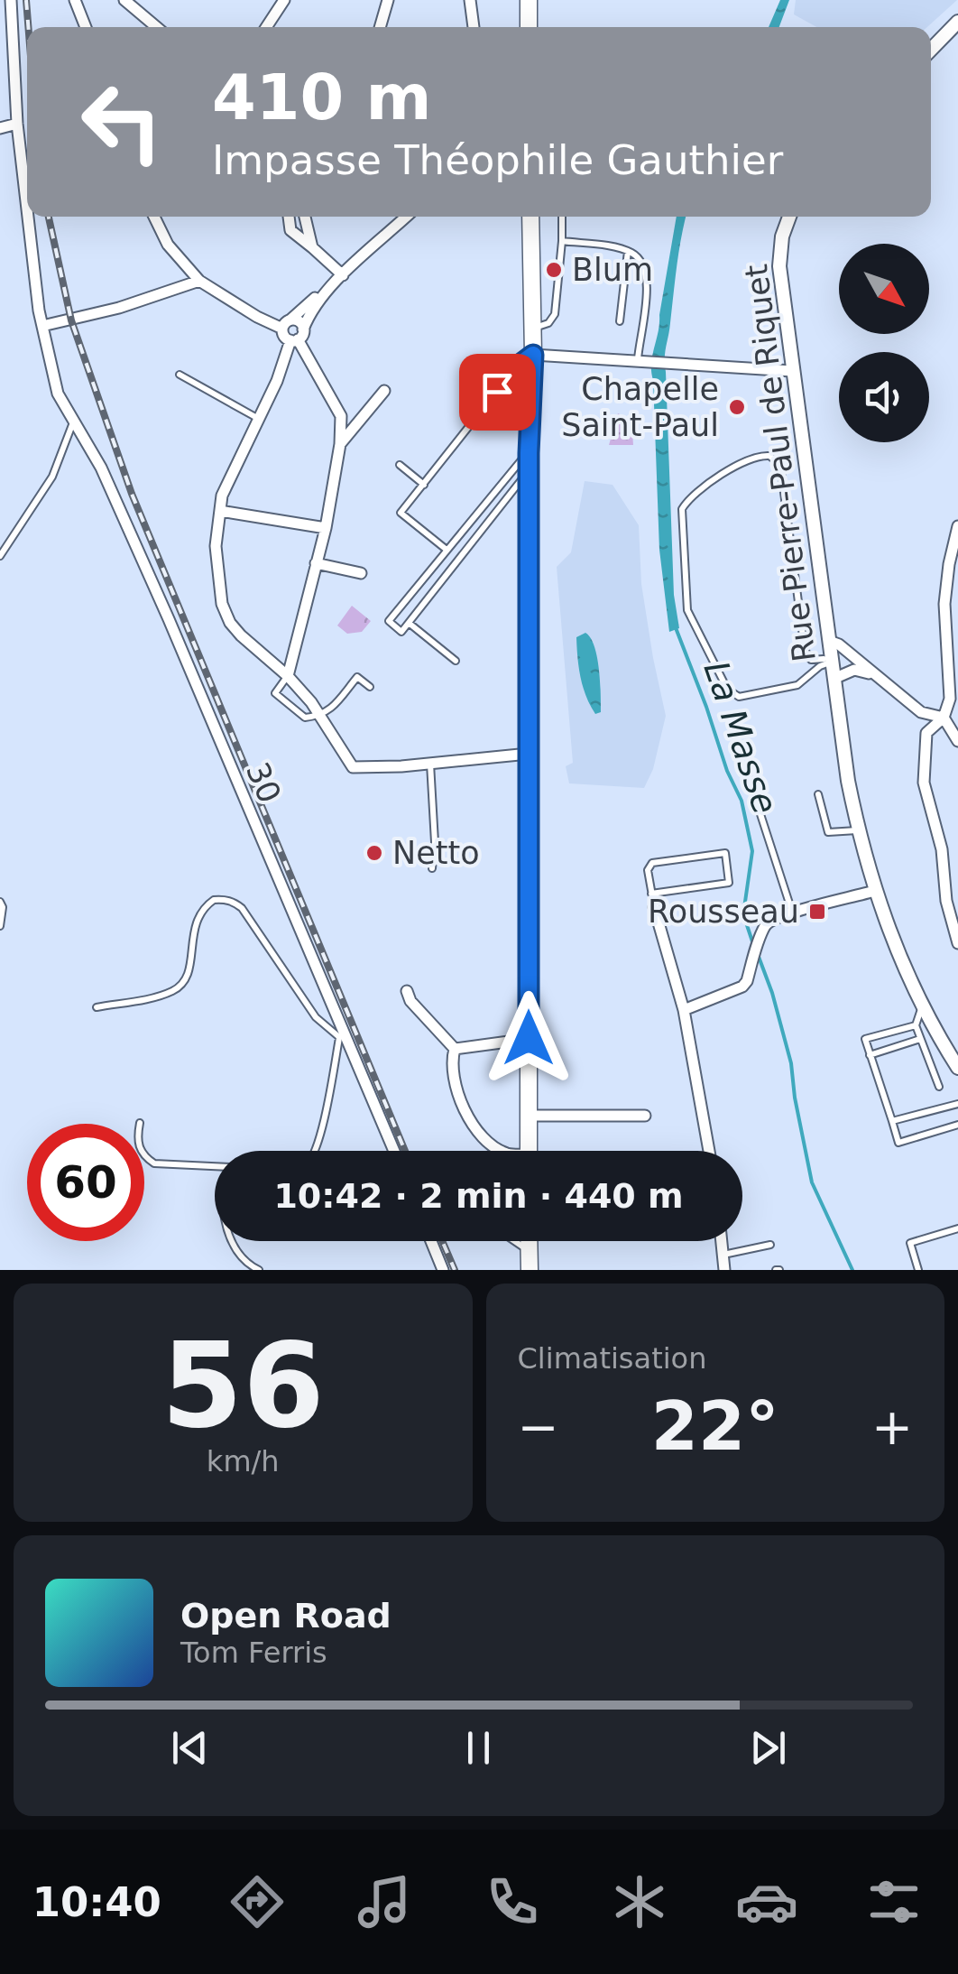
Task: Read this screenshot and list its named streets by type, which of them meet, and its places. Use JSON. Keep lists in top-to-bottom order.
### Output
{
  "streets": {
    "street": ["Rue Pierre-Paul de Riquet", "30"]
  },
  "water": ["La Masse"],
  "places": {
    "other": ["Blum", "Chapelle Saint-Paul", "Netto"],
    "transit": ["Rousseau"]
  },
  "north": "bottom right",
  "page": {
    "turn": ["410 m", "Impasse Théophile Gauthier"],
    "limit": "60",
    "trip": "10:42 · 2 min · 440 m",
    "tile": [
      ["56", "km/h"],
      "Climatisation"
    ],
    "heat": ["−", "22°", "+"],
    "song": ["Open Road", "Tom Ferris"],
    "tabs": "10:40"
  }
}
